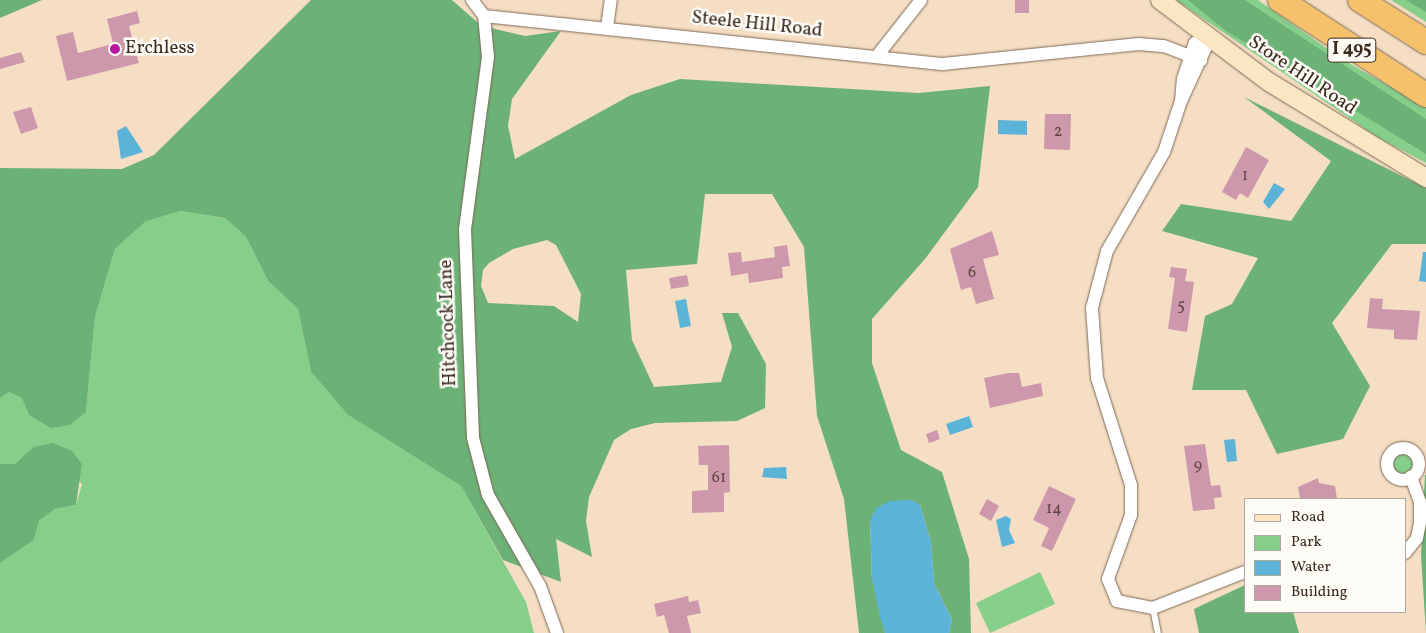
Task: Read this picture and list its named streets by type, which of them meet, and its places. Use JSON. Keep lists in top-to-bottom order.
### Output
{
  "streets": {
    "highway": ["I 495"],
    "main road": ["Store Hill Road"],
    "street": ["Steele Hill Road", "Hitchcock Lane"]
  },
  "crossings": [
    ["Steele Hill Road", "Hitchcock Lane"]
  ],
  "places": ["Erchless"],
  "house_numbers": [
    "2",
    "1",
    "6",
    "5",
    "9",
    "61",
    "14"
  ],
  "legend": [
    "Road",
    "Park",
    "Water",
    "Building"
  ]
}
